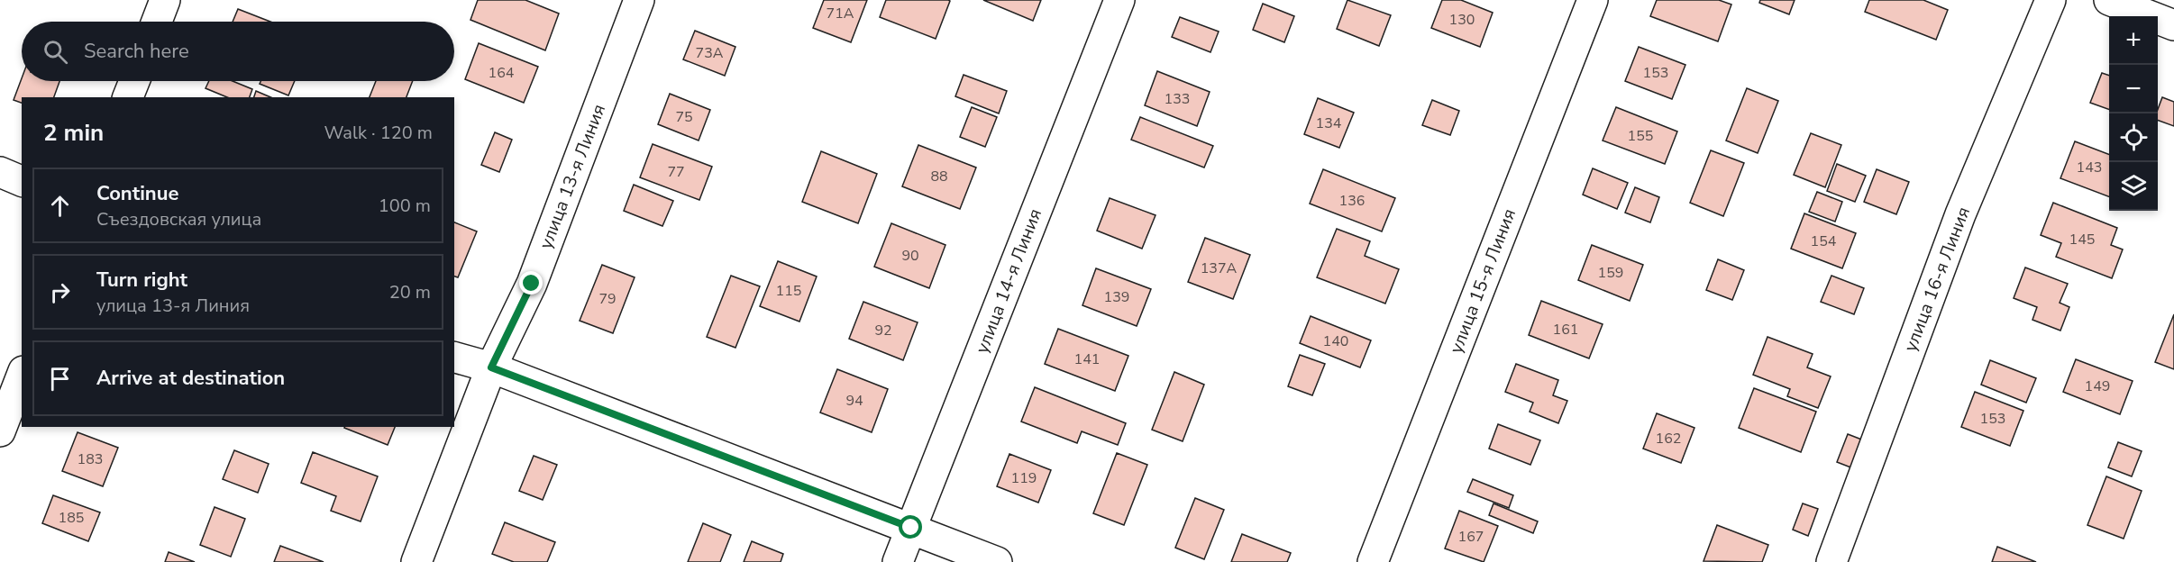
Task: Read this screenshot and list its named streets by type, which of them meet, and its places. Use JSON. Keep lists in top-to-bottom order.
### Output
{
  "streets": {
    "street": [
      "улица 13-я Линия",
      "улица 16-я Линия",
      "улица 14-я Линия",
      "улица 15-я Линия"
    ]
  },
  "house_numbers": [
    "71А",
    "130",
    "73А",
    "164",
    "153",
    "133",
    "75",
    "134",
    "155",
    "143",
    "77",
    "88",
    "136",
    "145",
    "154",
    "90",
    "137А",
    "159",
    "115",
    "139",
    "79",
    "161",
    "92",
    "140",
    "141",
    "149",
    "94",
    "153",
    "162",
    "183",
    "119",
    "185",
    "167"
  ],
  "page": {
    "map_buttons": ["+", "−"],
    "search": "Search here",
    "heading": ["2 min", "Walk · 120 m"],
    "list": [
      ["Continue", "Съездовская улица", "100 m"],
      ["Turn right", "улица 13-я Линия", "20 m"],
      "Arrive at destination"
    ]
  }
}
